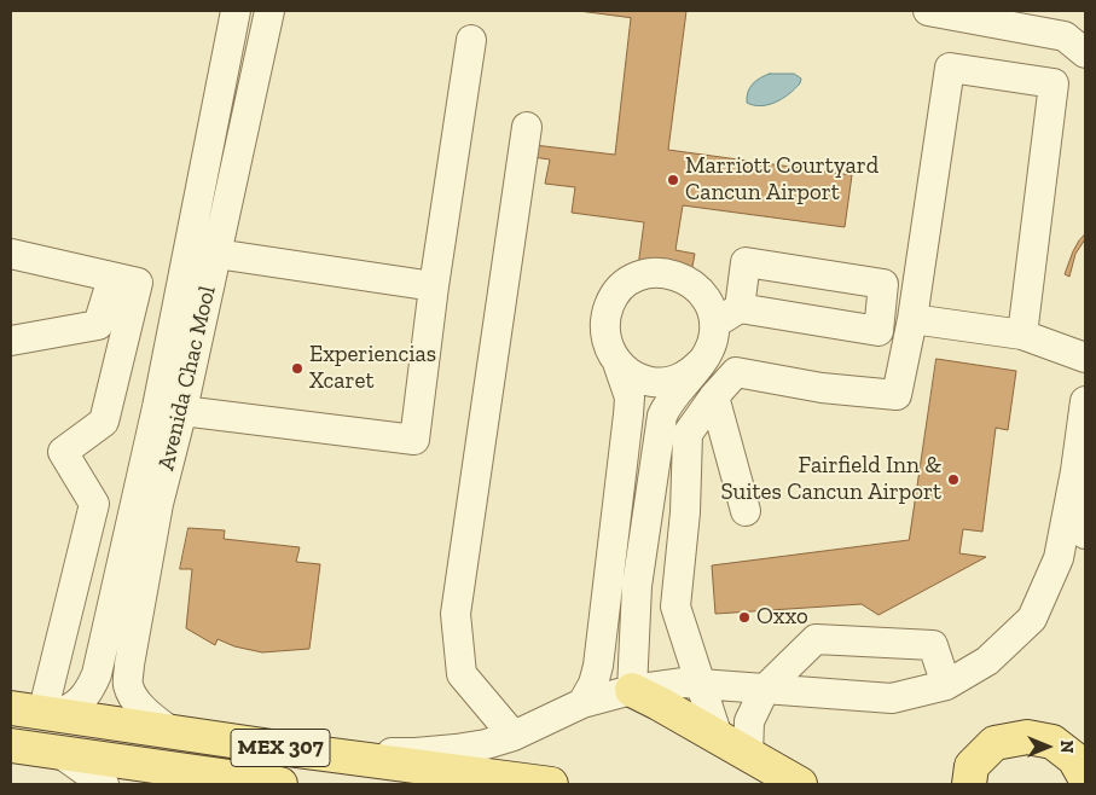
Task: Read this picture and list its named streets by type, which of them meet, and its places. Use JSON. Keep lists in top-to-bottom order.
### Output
{
  "streets": {
    "main road": ["MEX 307"],
    "street": ["Avenida Chac Mool"]
  },
  "crossings": [
    ["Avenida Chac Mool", "MEX 307"]
  ],
  "places": [
    "Marriott Courtyard Cancun Airport",
    "Experiencias Xcaret",
    "Fairfield Inn & Suites Cancun Airport",
    "Oxxo"
  ],
  "north": "right"
}
